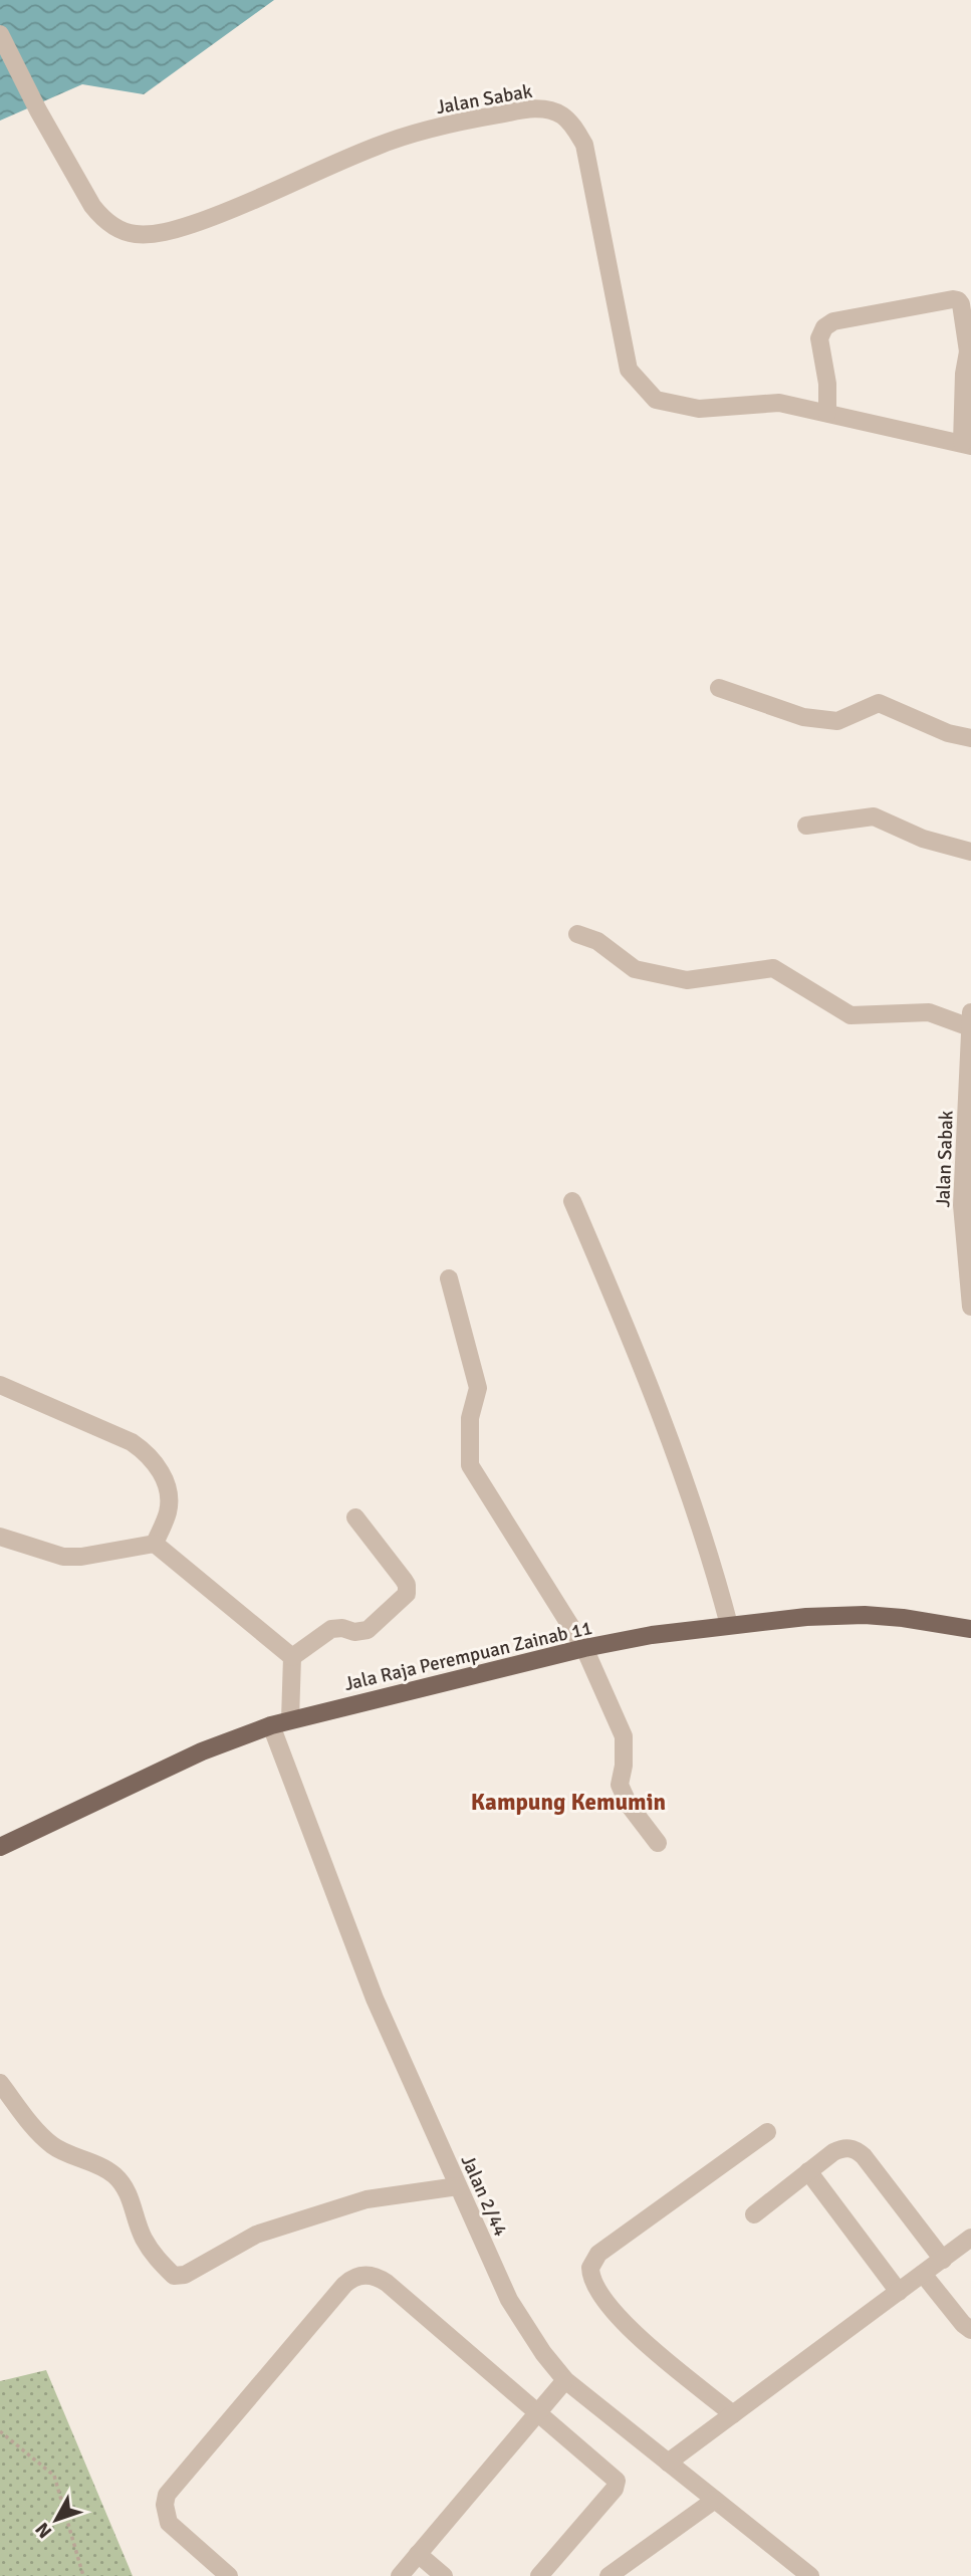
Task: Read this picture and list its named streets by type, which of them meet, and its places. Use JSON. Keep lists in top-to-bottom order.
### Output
{
  "streets": {
    "main road": ["Jala Raja Perempuan Zainab 11"],
    "street": ["Jalan Sabak", "Jalan 2/44"]
  },
  "crossings": [
    ["Jala Raja Perempuan Zainab 11", "Jalan 2/44"]
  ],
  "districts": ["Kampung Kemumin"],
  "north": "bottom left"
}
